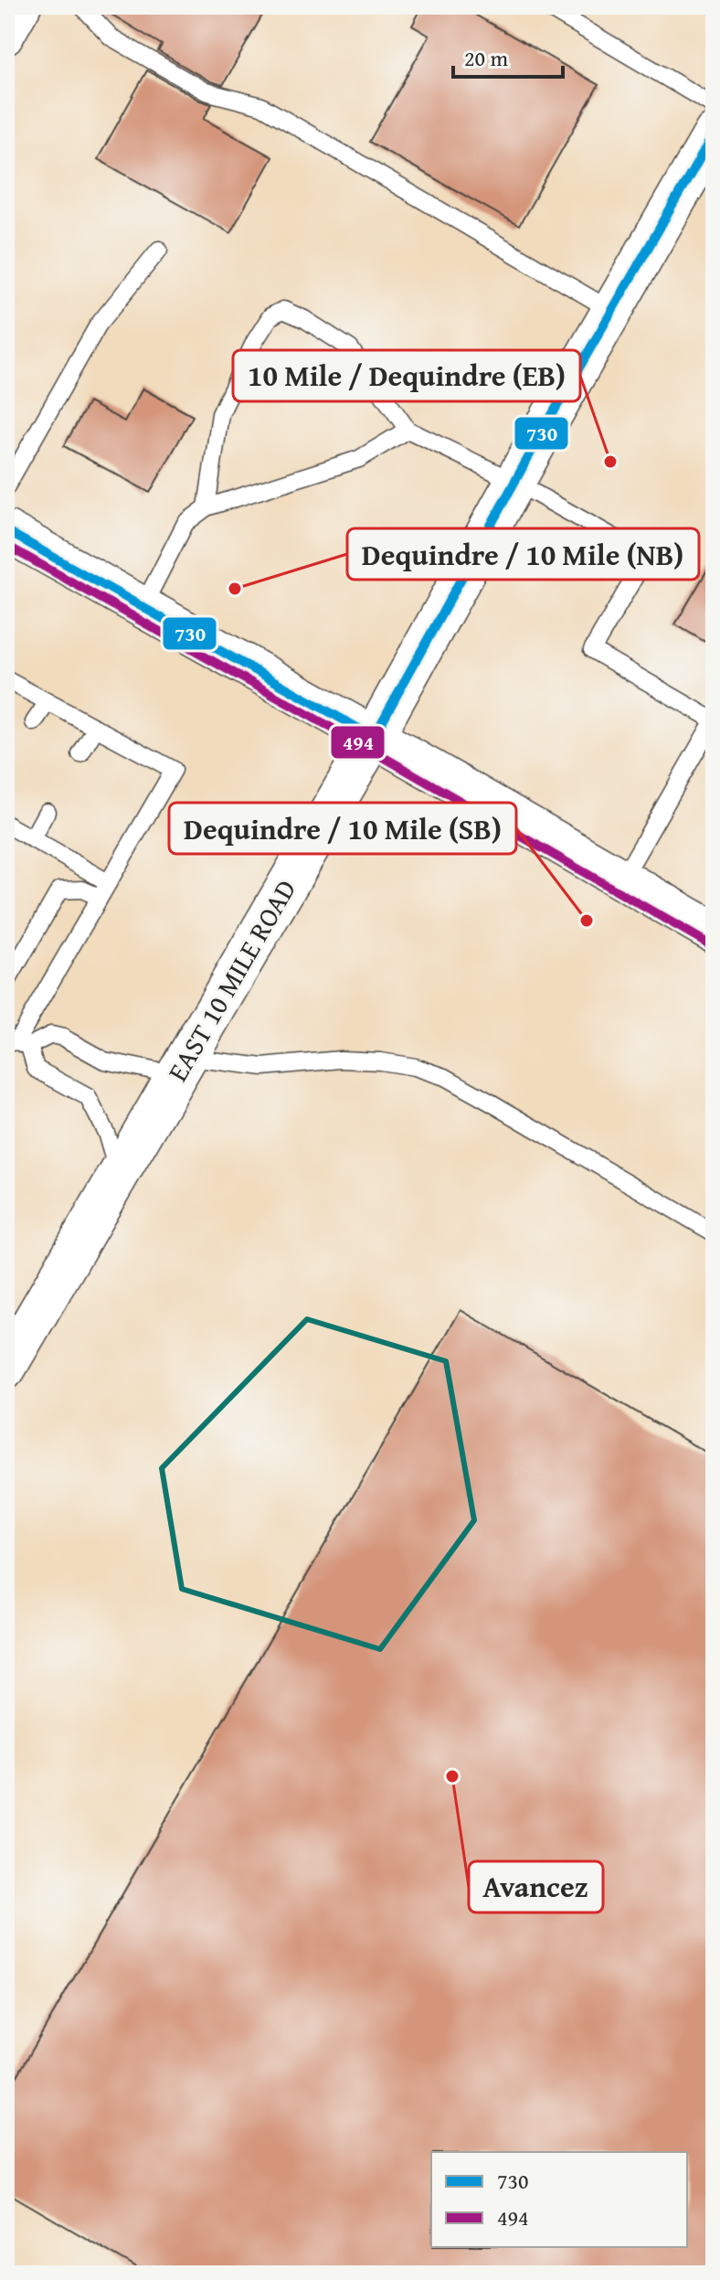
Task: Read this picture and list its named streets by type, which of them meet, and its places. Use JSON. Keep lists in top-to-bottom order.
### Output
{
  "streets": {
    "main road": ["EAST 10 MILE ROAD"]
  },
  "places": [
    "10 Mile / Dequindre (EB)",
    "Dequindre / 10 Mile (NB)",
    "Dequindre / 10 Mile (SB)",
    "Avancez"
  ],
  "lines": ["transit line 730", "transit line 494"],
  "legend": ["730", "494"],
  "scale_bar": "20 m"
}
